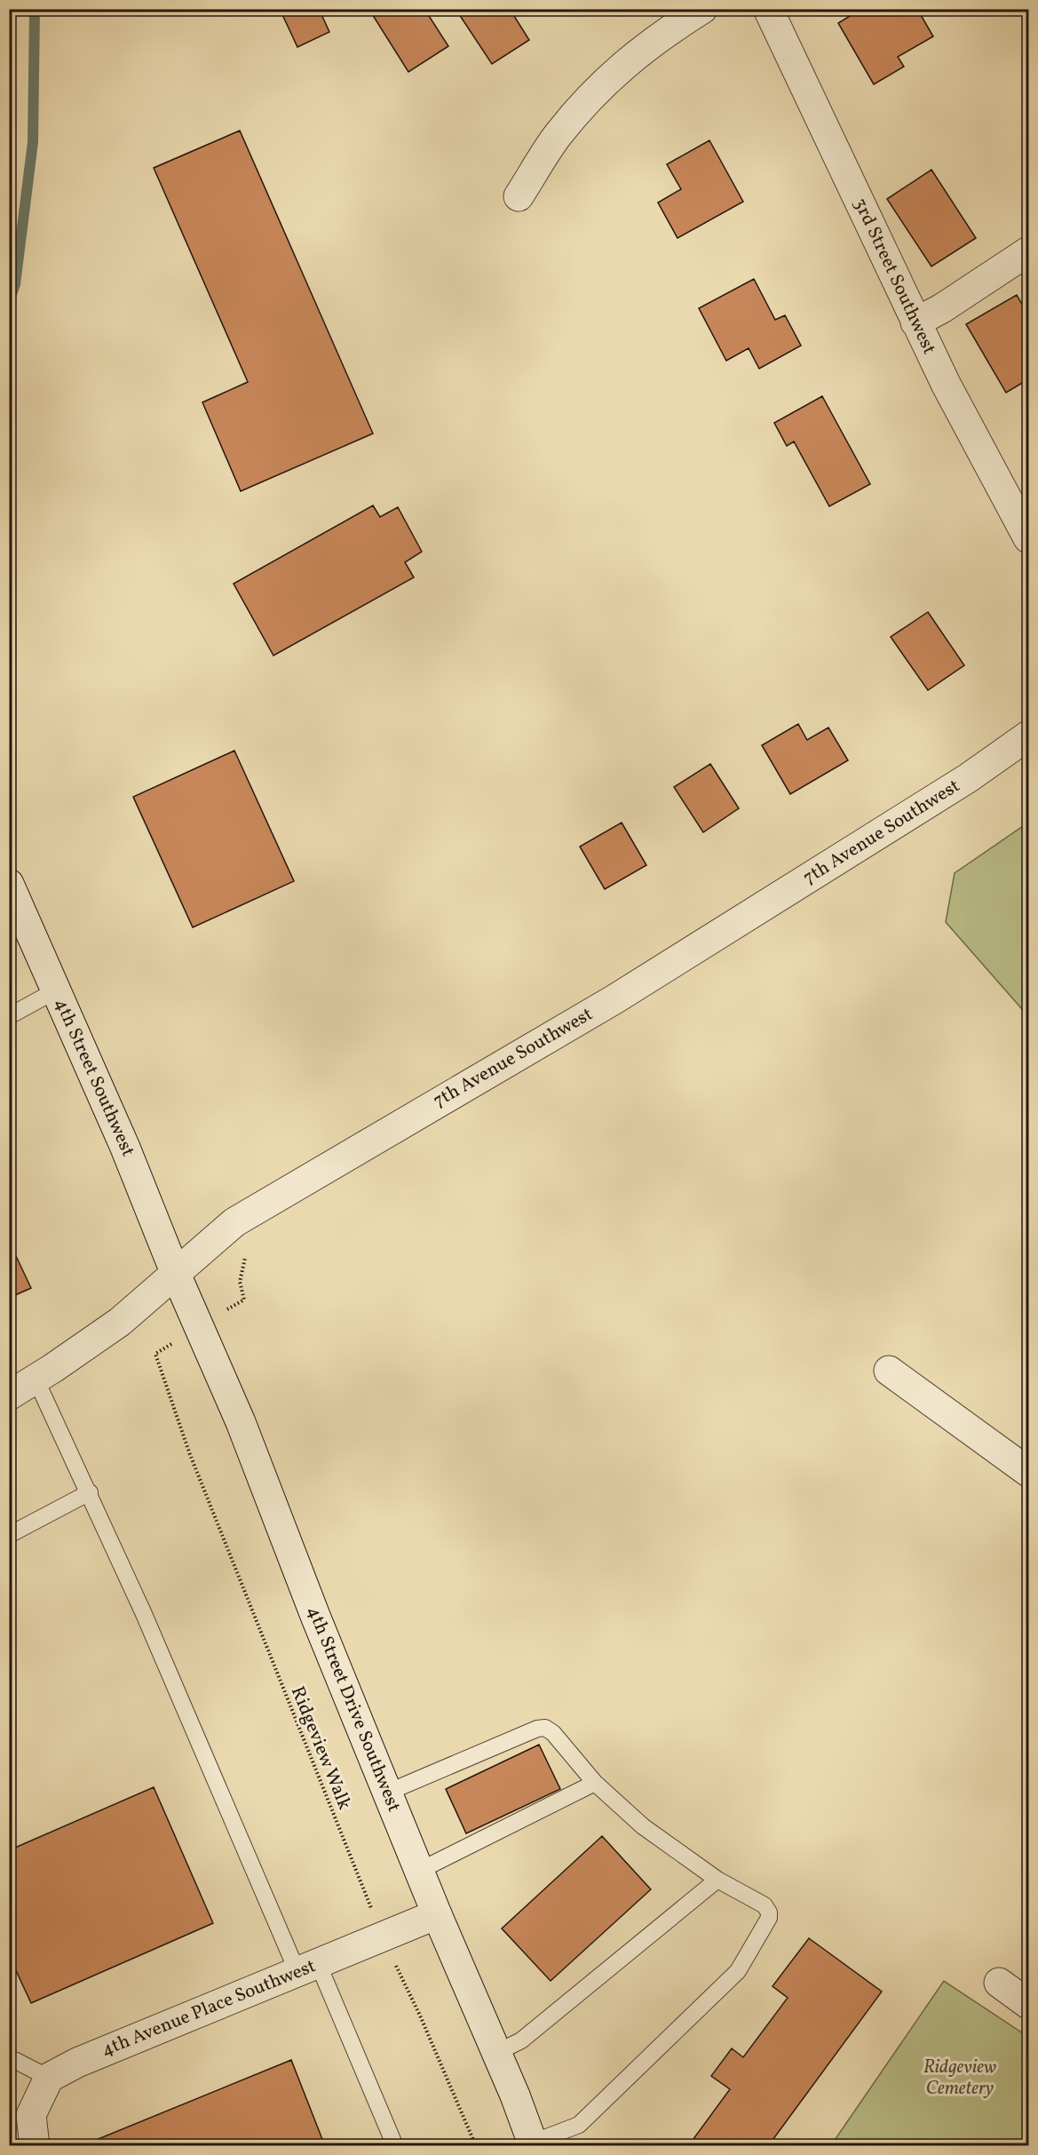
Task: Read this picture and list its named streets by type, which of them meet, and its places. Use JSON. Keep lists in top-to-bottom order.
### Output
{
  "streets": {
    "street": [
      "3rd Street Southwest",
      "7th Avenue Southwest",
      "4th Street Southwest",
      "4th Street Drive Southwest",
      "4th Avenue Place Southwest"
    ],
    "path": ["Ridgeview Walk"]
  },
  "crossings": [
    ["7th Avenue Southwest", "4th Street Southwest"],
    ["7th Avenue Southwest", "4th Street Drive Southwest"],
    ["4th Street Southwest", "4th Street Drive Southwest"],
    ["4th Street Drive Southwest", "4th Avenue Place Southwest"],
    ["Ridgeview Walk", "4th Avenue Place Southwest"]
  ],
  "parks": ["Ridgeview Cemetery"]
}
